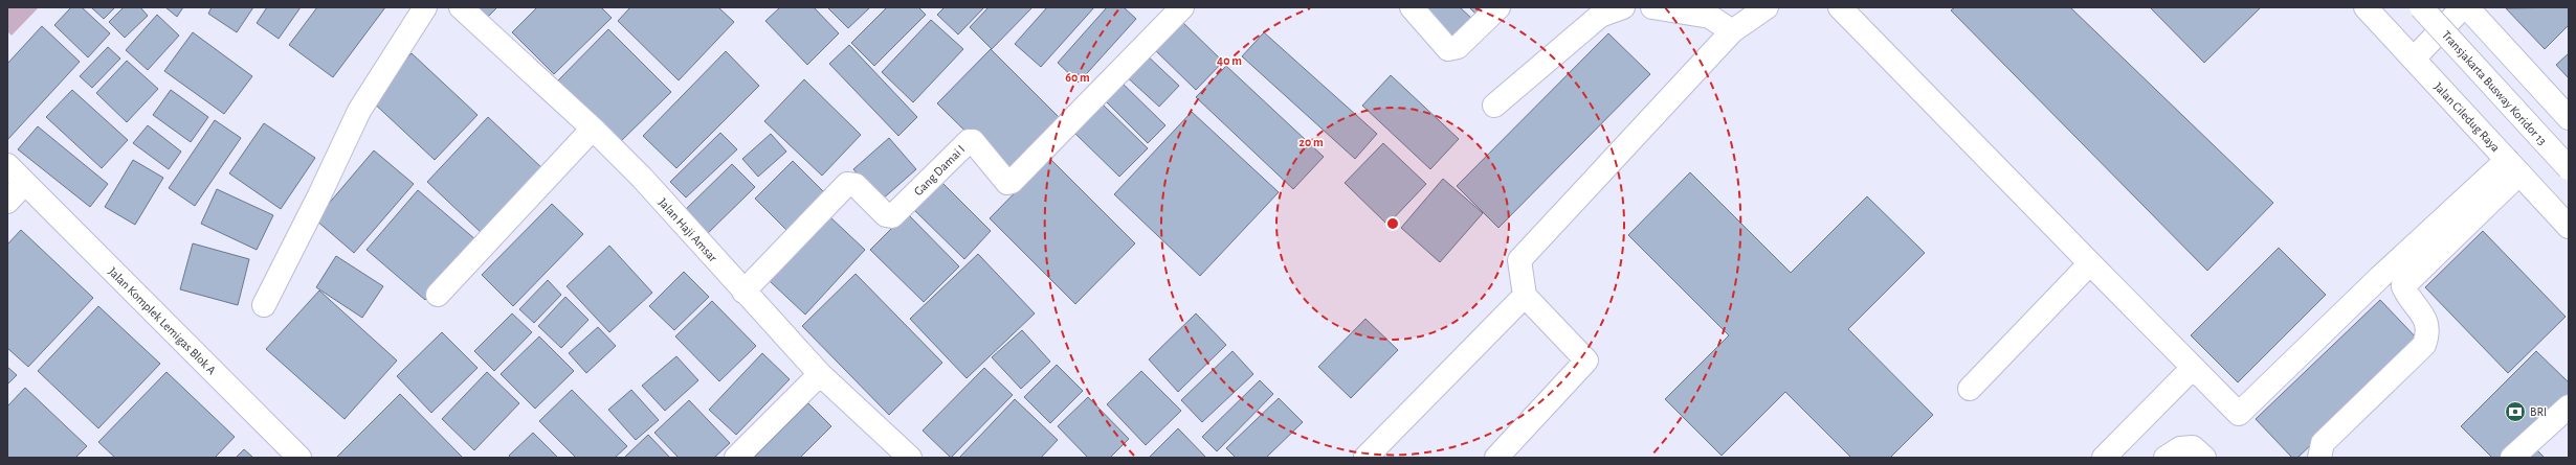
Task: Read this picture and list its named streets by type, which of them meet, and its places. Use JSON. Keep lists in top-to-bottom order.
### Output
{
  "streets": {
    "street": [
      "Transjakarta Busway Koridor 13",
      "Jalan Ciledug Raya",
      "Gang Damai I",
      "Jalan Haji Amsar",
      "Jalan Komplek Lemigas Blok A"
    ]
  },
  "crossings": [
    ["Gang Damai I", "Jalan Haji Amsar"]
  ],
  "places": {
    "bank": ["BRI"]
  },
  "rings": ["40 m", "60 m", "20 m"]
}
